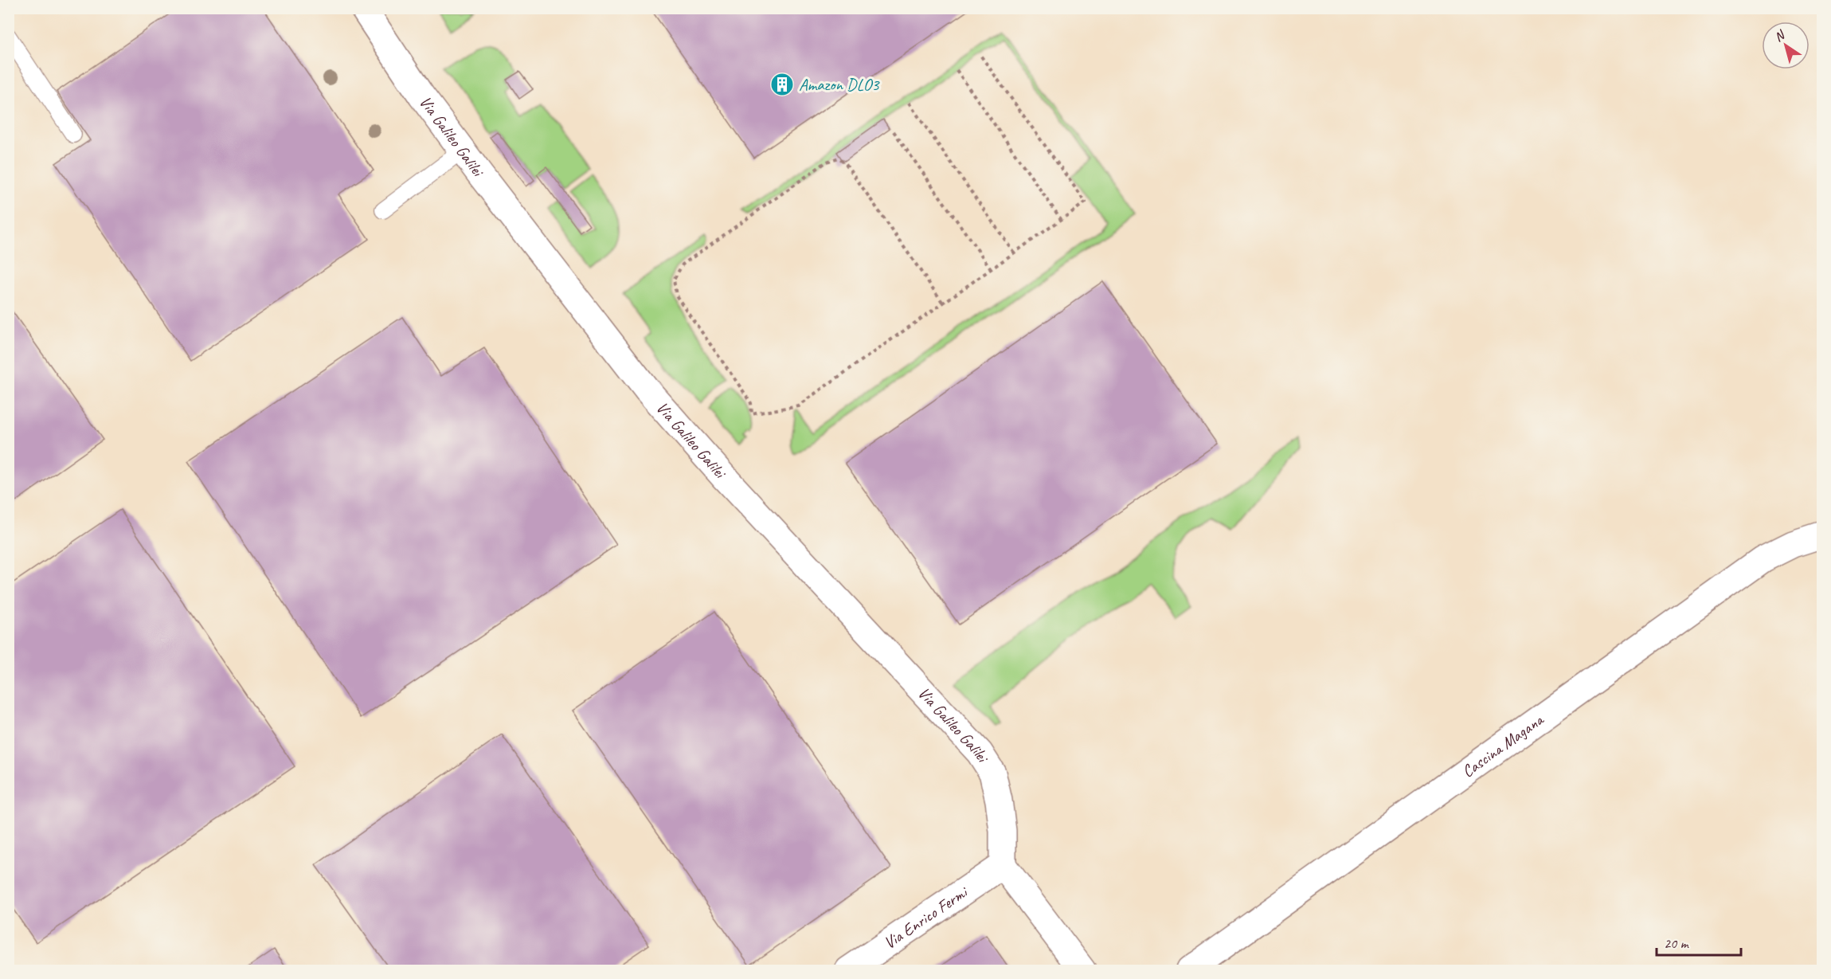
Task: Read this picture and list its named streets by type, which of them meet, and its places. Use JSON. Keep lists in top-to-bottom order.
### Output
{
  "streets": {
    "street": ["Via Galileo Galilei", "Cascina Magana", "Via Enrico Fermi"]
  },
  "crossings": [
    ["Via Galileo Galilei", "Via Enrico Fermi"]
  ],
  "places": {
    "building": ["Amazon DLO3"]
  },
  "scale_bar": "20 m",
  "north": "top left"
}
